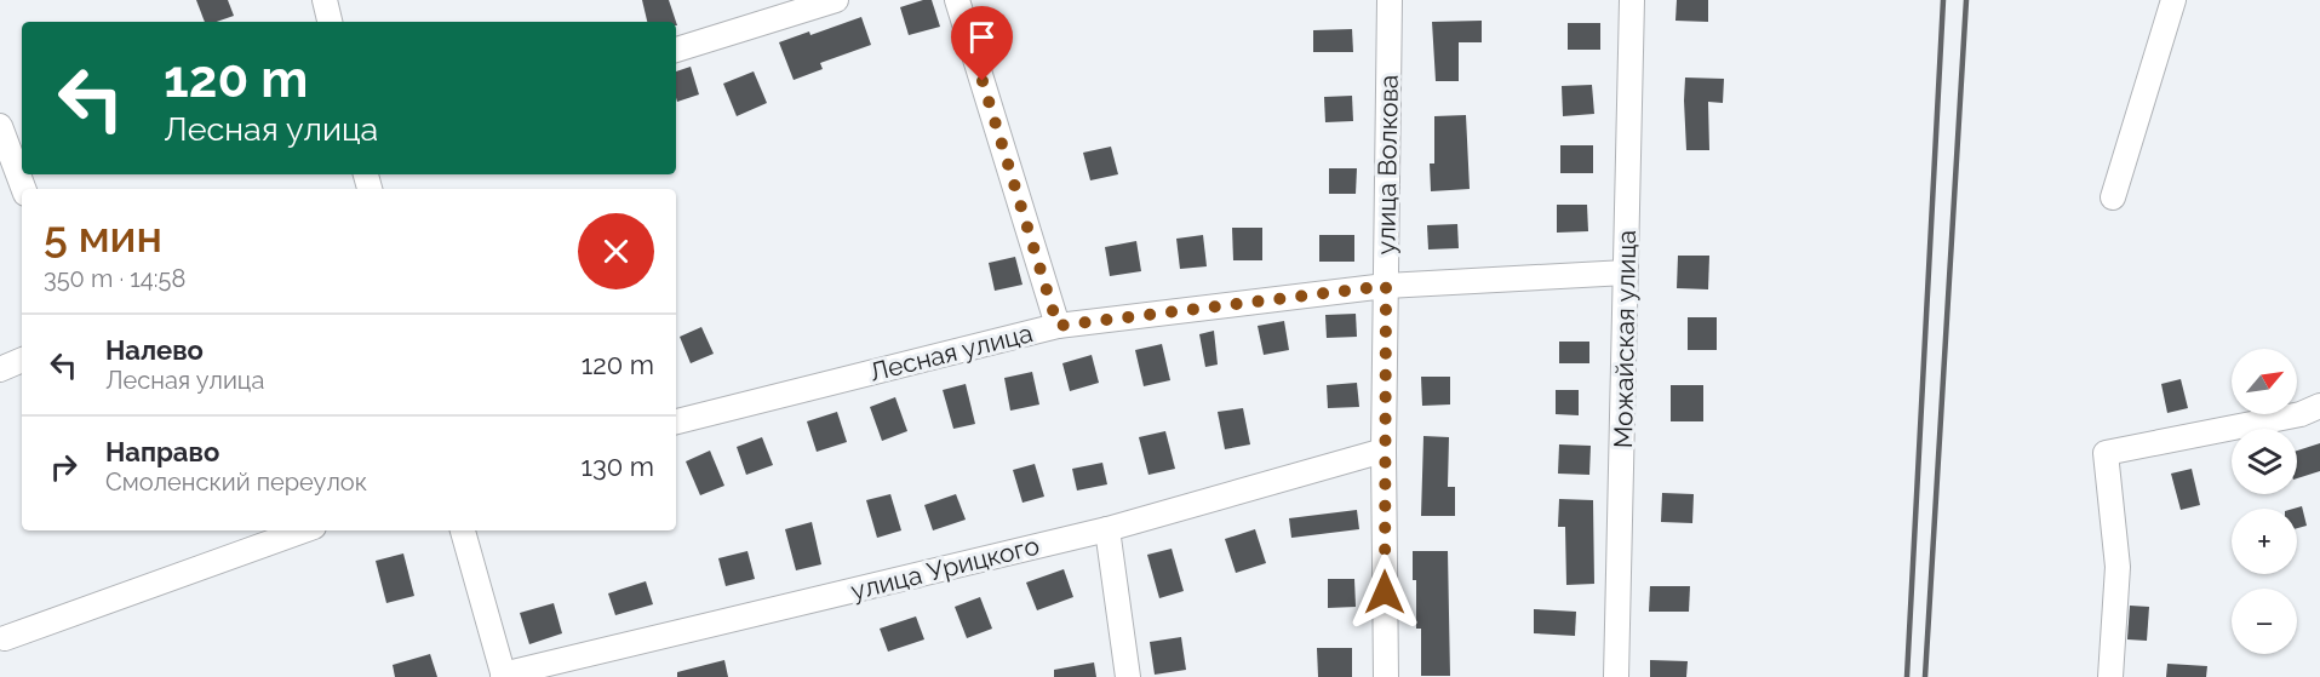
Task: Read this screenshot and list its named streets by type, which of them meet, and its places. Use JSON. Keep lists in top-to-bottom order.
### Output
{
  "streets": {
    "street": [
      "улица Волкова",
      "Можайская улица",
      "Лесная улица",
      "улица Урицкого"
    ]
  },
  "crossings": [
    ["улица Волкова", "Лесная улица"],
    ["улица Волкова", "улица Урицкого"],
    ["Можайская улица", "Лесная улица"]
  ],
  "north": "top right",
  "page": {
    "turn": ["120 m", "Лесная улица"],
    "heading": ["5 мин", "350 m · 14:58"],
    "list": [
      {
        "name": "Налево",
        "note": "Лесная улица",
        "value": "120 m"
      },
      {
        "name": "Направо",
        "note": "Смоленский переулок",
        "value": "130 m"
      }
    ],
    "map_buttons": ["+", "−"]
  }
}
